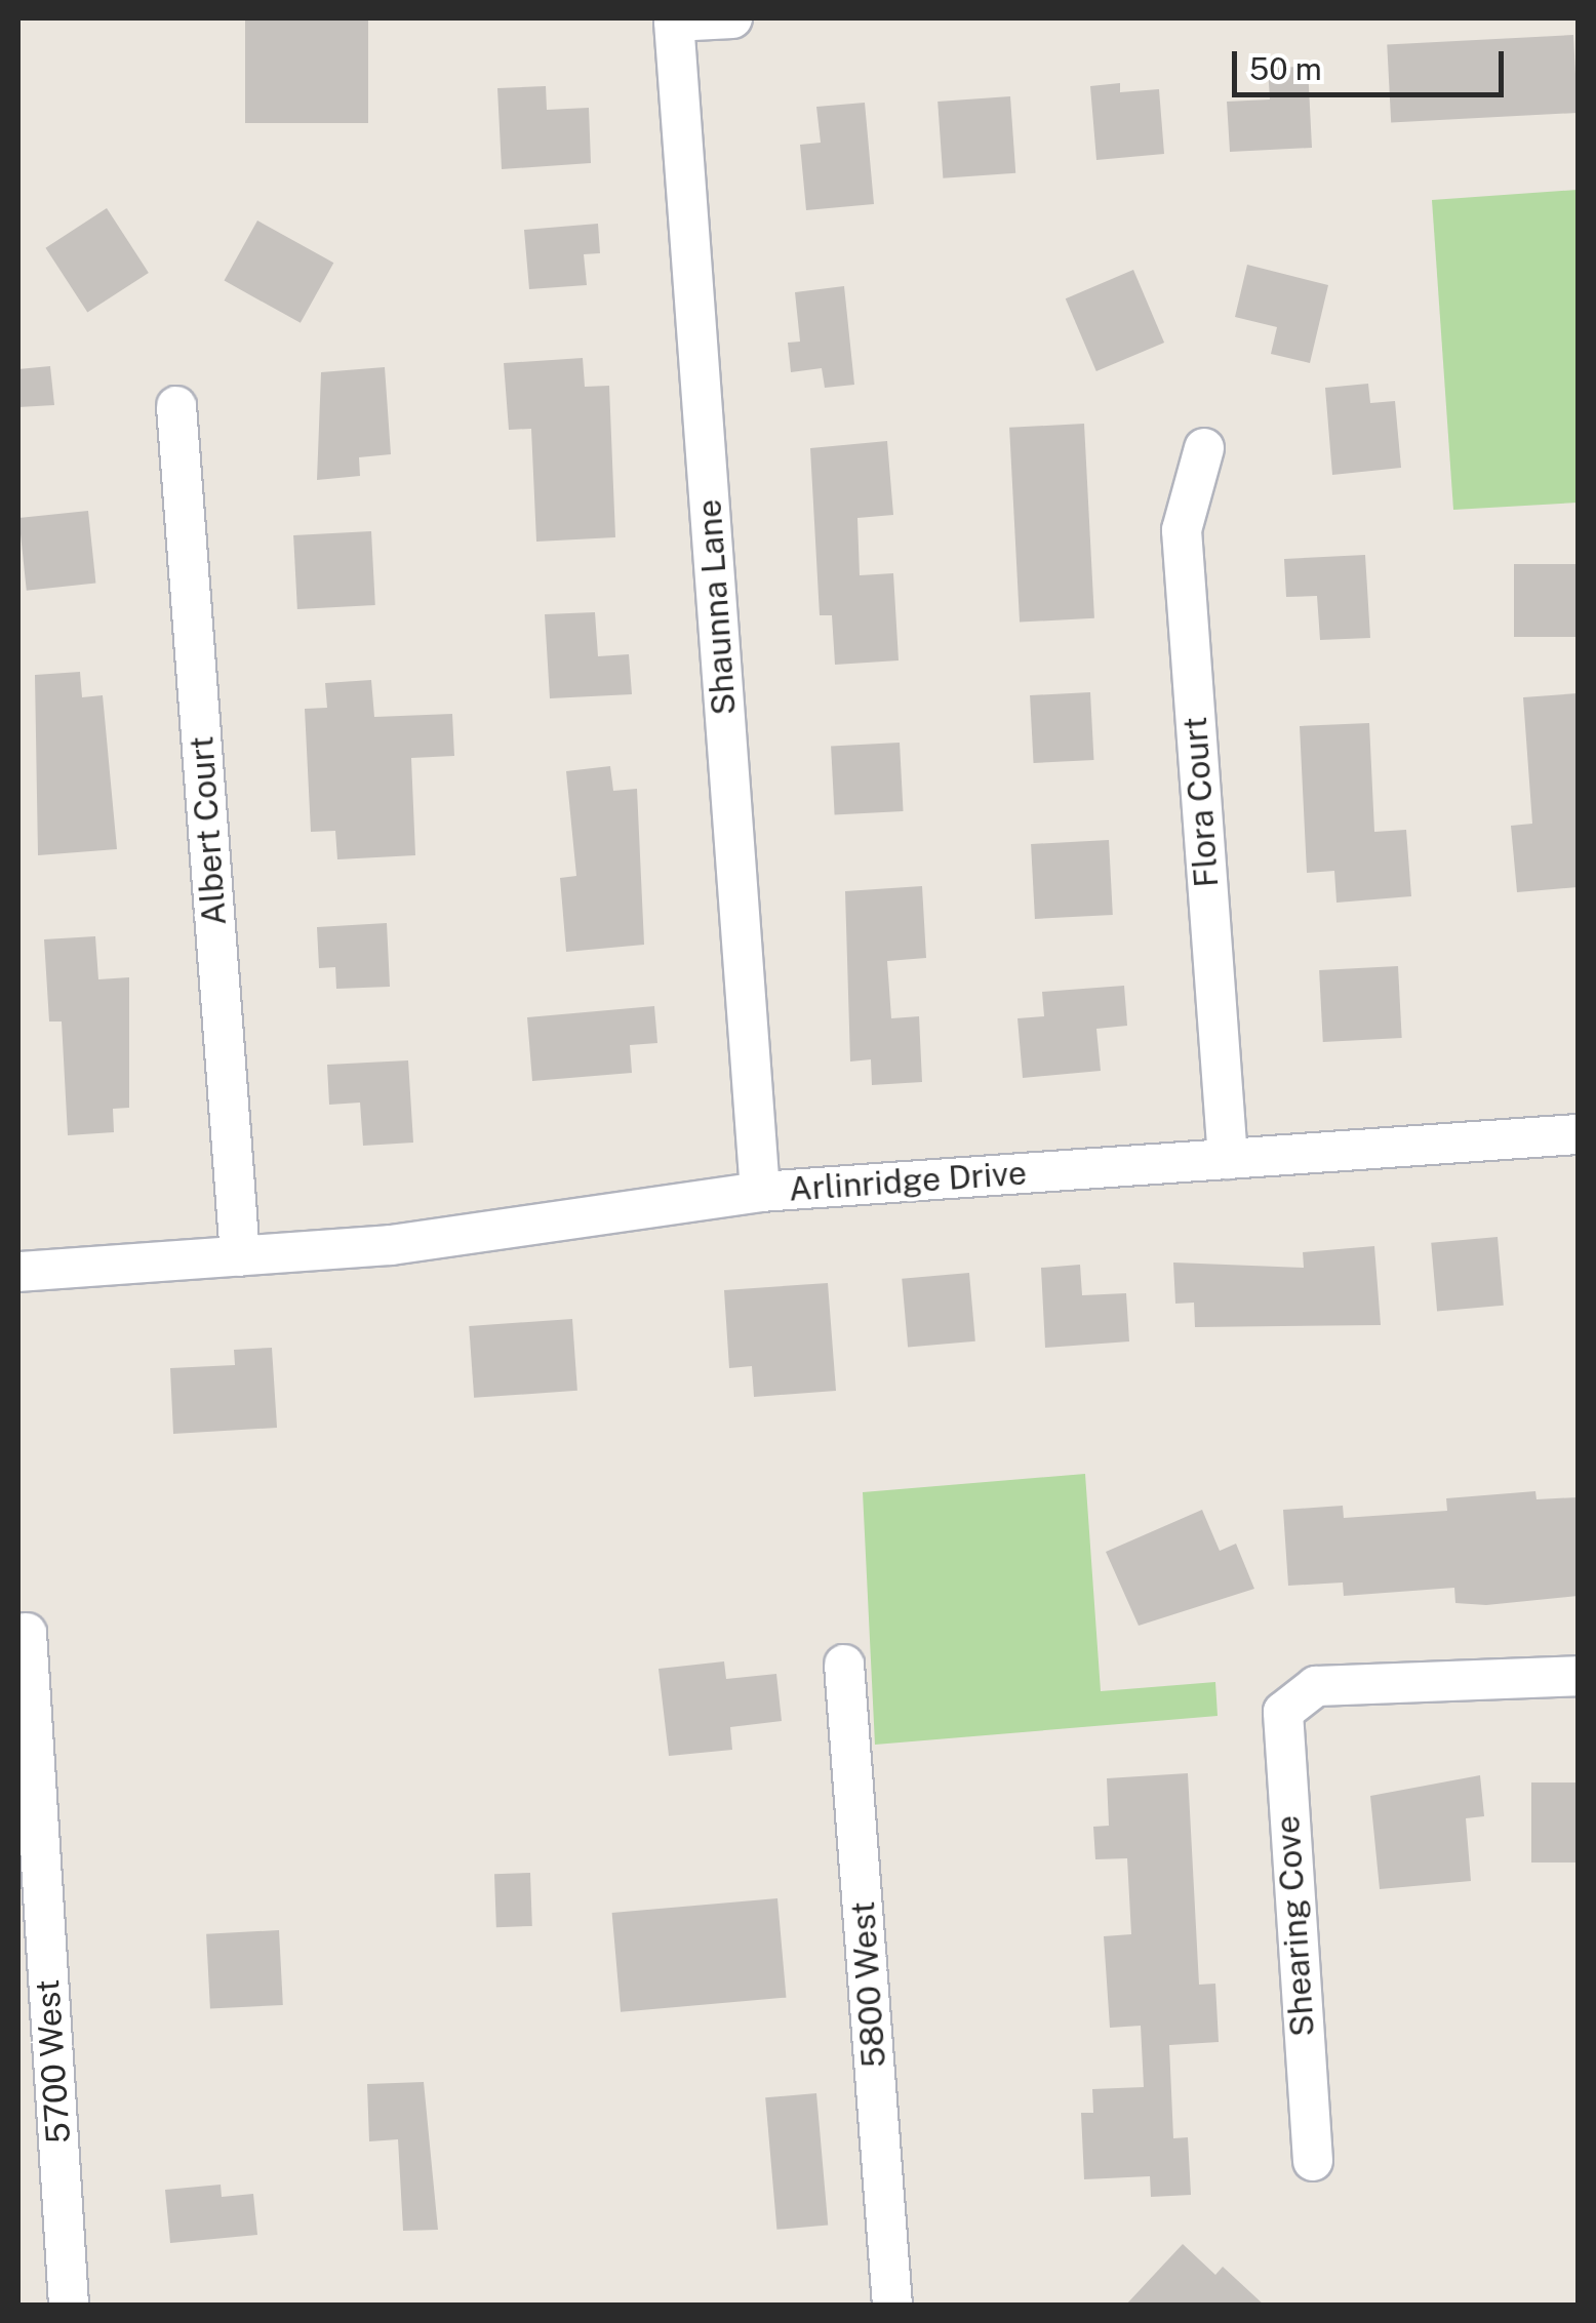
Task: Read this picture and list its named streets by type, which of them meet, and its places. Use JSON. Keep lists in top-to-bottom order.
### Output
{
  "streets": {
    "street": [
      "Shaunna Lane",
      "Flora Court",
      "Albert Court",
      "Arlinridge Drive",
      "Shearing Cove",
      "5800 West",
      "5700 West"
    ]
  },
  "crossings": [
    ["Shaunna Lane", "Arlinridge Drive"],
    ["Flora Court", "Arlinridge Drive"],
    ["Albert Court", "Arlinridge Drive"]
  ],
  "scale_bar": "50 m"
}
